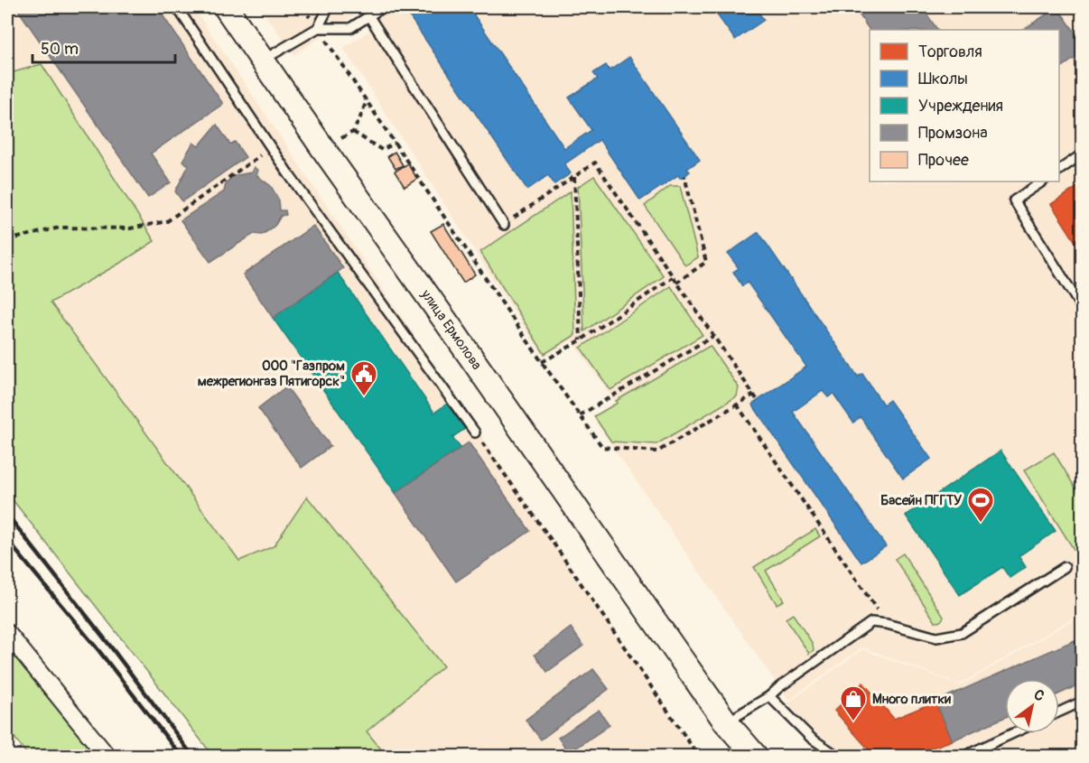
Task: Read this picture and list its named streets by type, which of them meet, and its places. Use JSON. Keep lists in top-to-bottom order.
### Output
{
  "streets": {
    "main road": ["улица Ермолова"]
  },
  "places": {
    "public building": ["ООО \"Газпром межрегионгаз Пятигорск\""],
    "sports": ["Басейн ПГГТУ"],
    "shop": ["Много плитки"]
  },
  "legend": [
    "Торговля",
    "Школы",
    "Учреждения",
    "Промзона",
    "Прочее"
  ],
  "scale_bar": "50 m",
  "north": "top right"
}
